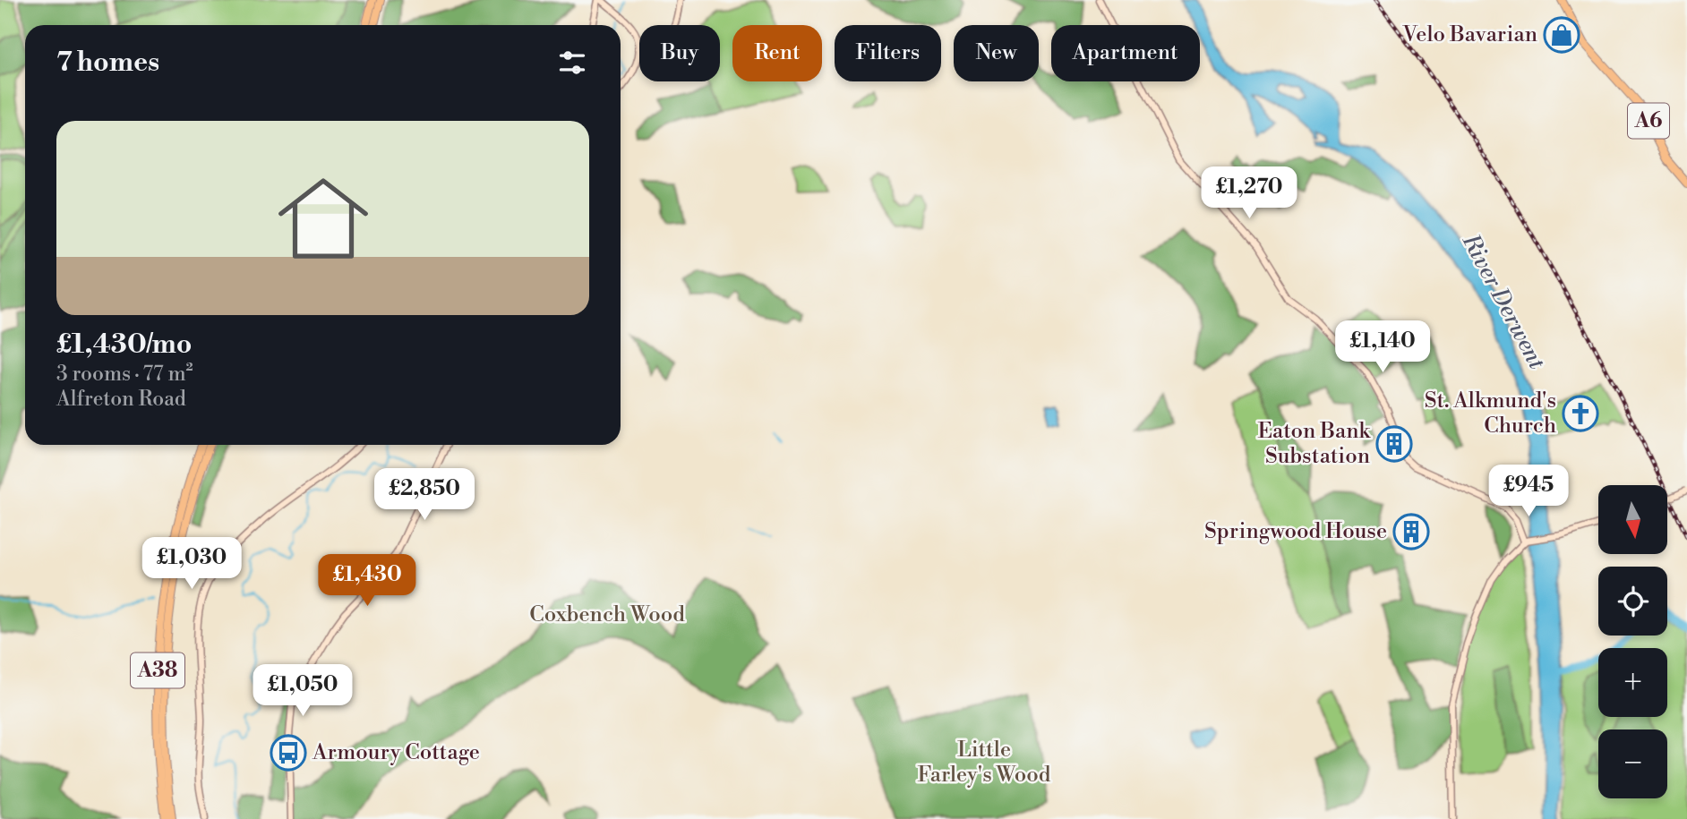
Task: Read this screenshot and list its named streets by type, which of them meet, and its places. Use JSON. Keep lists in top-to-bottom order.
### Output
{
  "streets": {
    "highway": ["A6", "A38"]
  },
  "water": ["River Derwent"],
  "parks": ["Coxbench Wood", "Little Farley's Wood"],
  "places": {
    "shop": ["Velo Bavarian"],
    "church": ["St. Alkmund's Church"],
    "building": ["Eaton Bank Substation", "Springwood House"],
    "bus stop": ["Armoury Cottage"]
  },
  "north": "bottom",
  "page": {
    "chip": [
      "Buy",
      "Rent",
      "Filters",
      "New",
      "Apartment"
    ],
    "heading": "7 homes",
    "list": [
      {
        "name": "£1,430/mo",
        "note": "3 rooms · 77 m² · Alfreton Road"
      }
    ],
    "price": [
      "£1,270",
      "£1,140",
      "£945",
      "£2,850",
      "£1,030",
      "£1,430",
      "£1,050"
    ],
    "map_buttons": ["+", "−"]
  }
}
